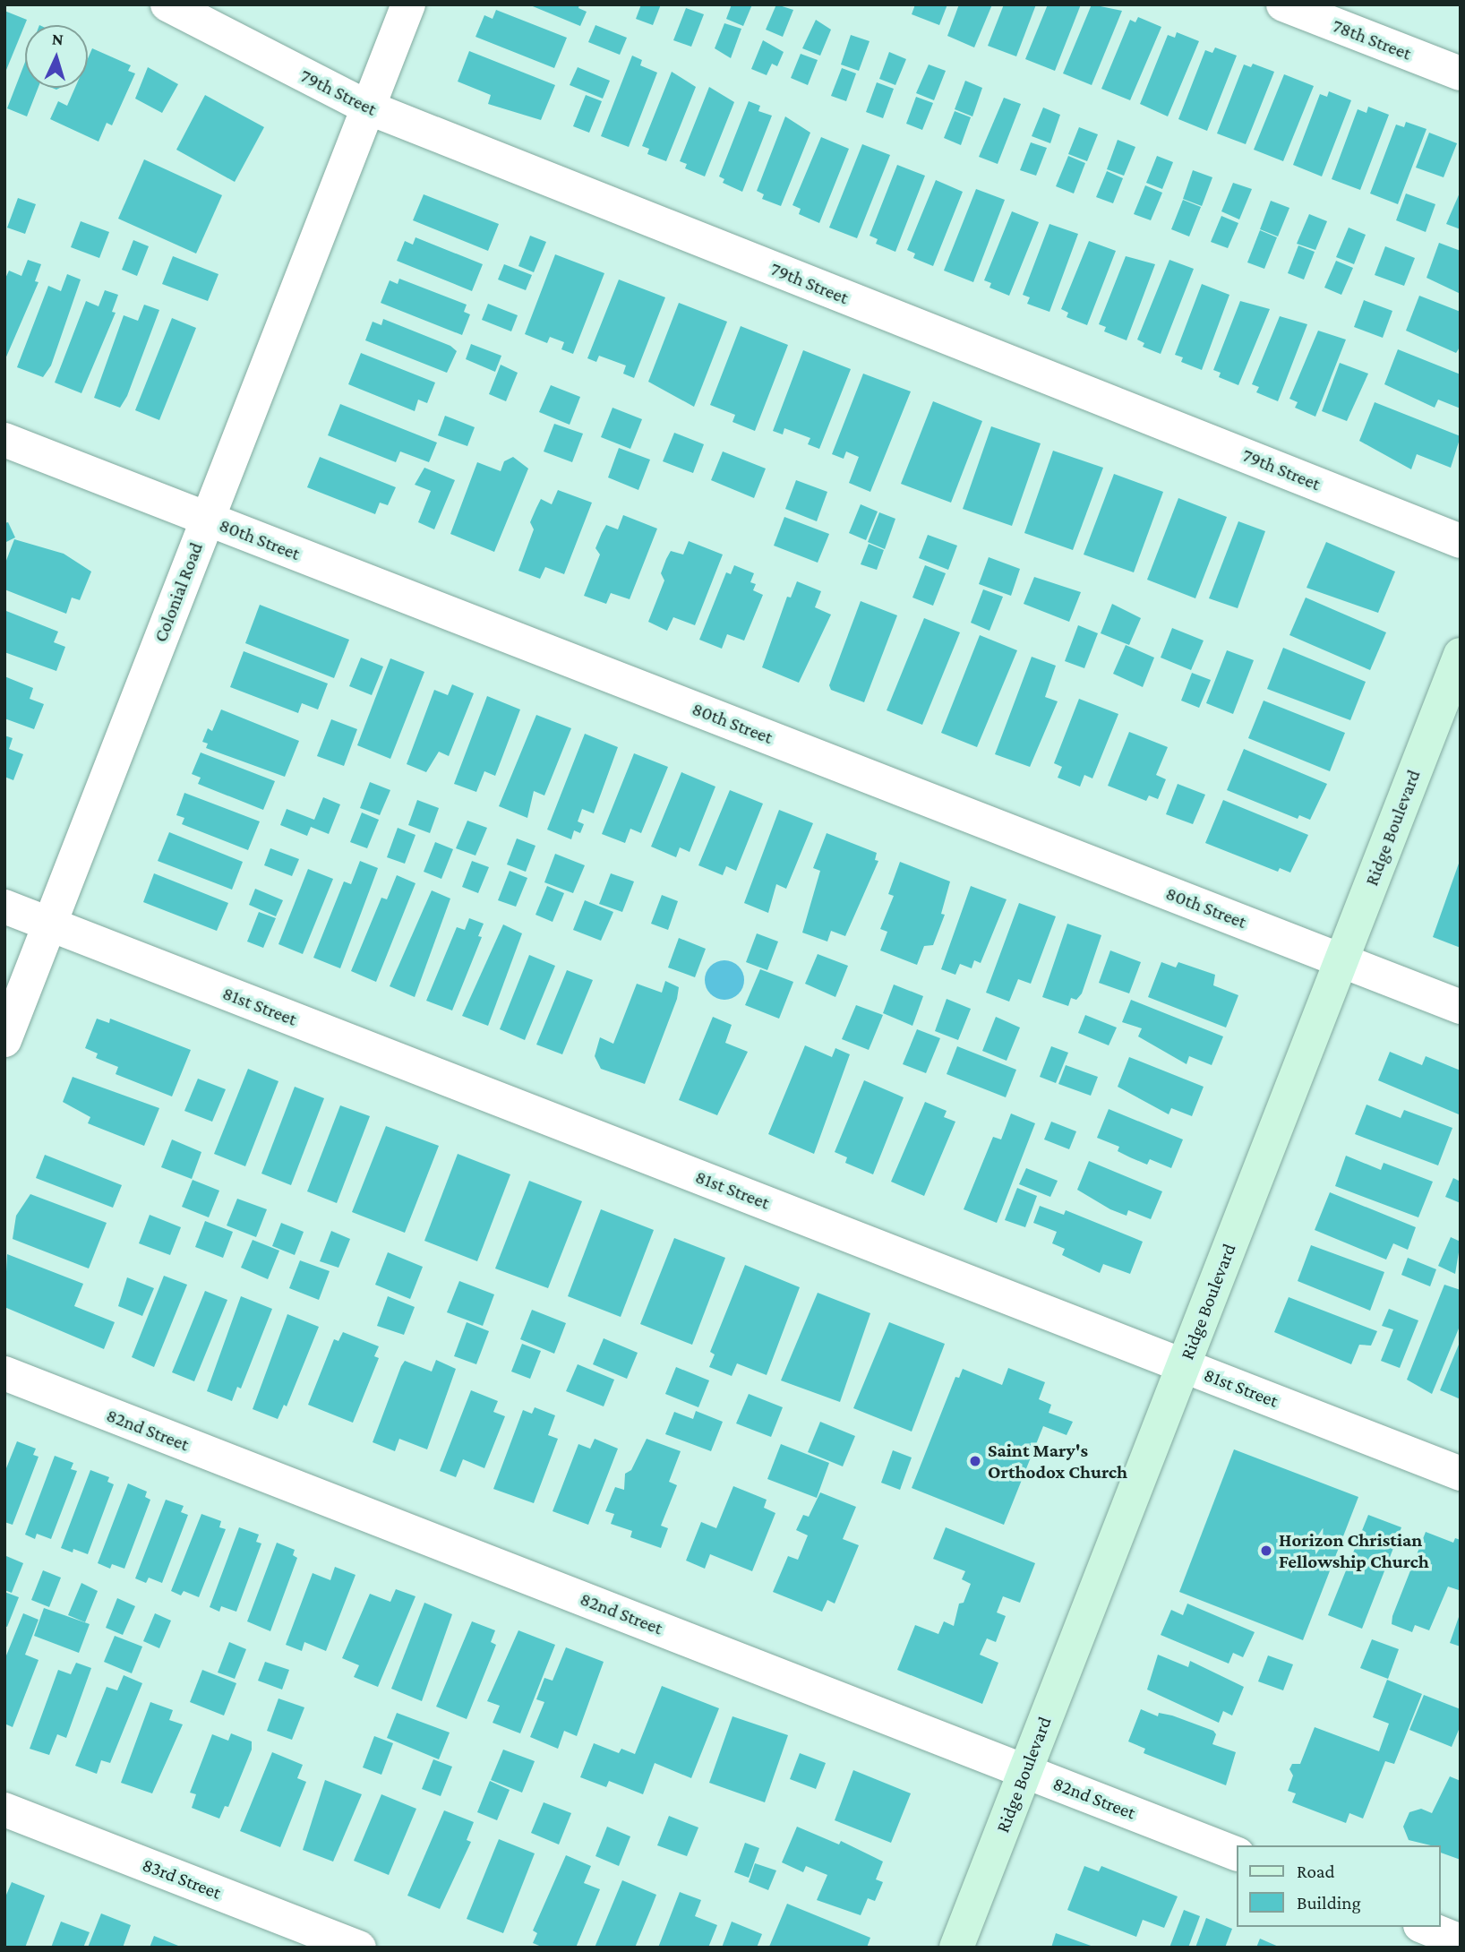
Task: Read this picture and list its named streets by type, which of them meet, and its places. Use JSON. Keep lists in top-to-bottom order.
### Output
{
  "streets": {
    "street": [
      "78th Street",
      "79th Street",
      "80th Street",
      "Colonial Road",
      "Ridge Boulevard",
      "81st Street",
      "82nd Street",
      "83rd Street"
    ]
  },
  "crossings": [
    ["79th Street", "Colonial Road"],
    ["80th Street", "Colonial Road"],
    ["80th Street", "Ridge Boulevard"],
    ["Colonial Road", "81st Street"],
    ["Ridge Boulevard", "81st Street"],
    ["Ridge Boulevard", "82nd Street"]
  ],
  "places": ["Saint Mary's Orthodox Church", "Horizon Christian Fellowship Church"],
  "legend": ["Road", "Building"],
  "north": "top"
}
